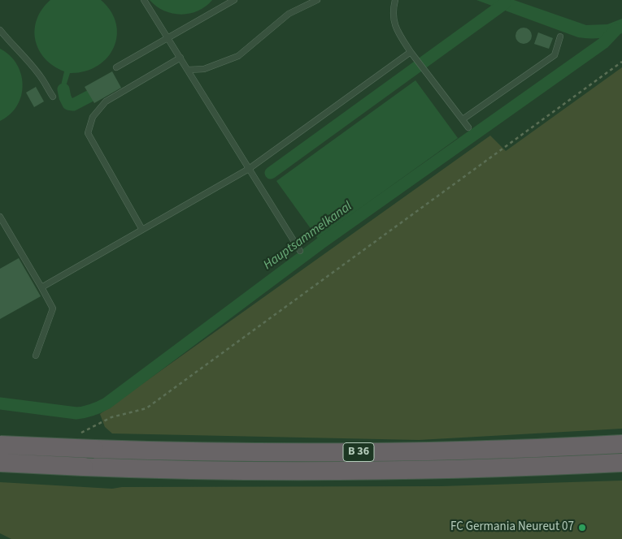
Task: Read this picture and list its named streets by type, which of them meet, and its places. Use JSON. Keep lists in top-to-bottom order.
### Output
{
  "streets": {
    "highway": ["B 36"]
  },
  "water": ["Hauptsammelkanal"],
  "places": ["FC Germania Neureut 07"]
}
